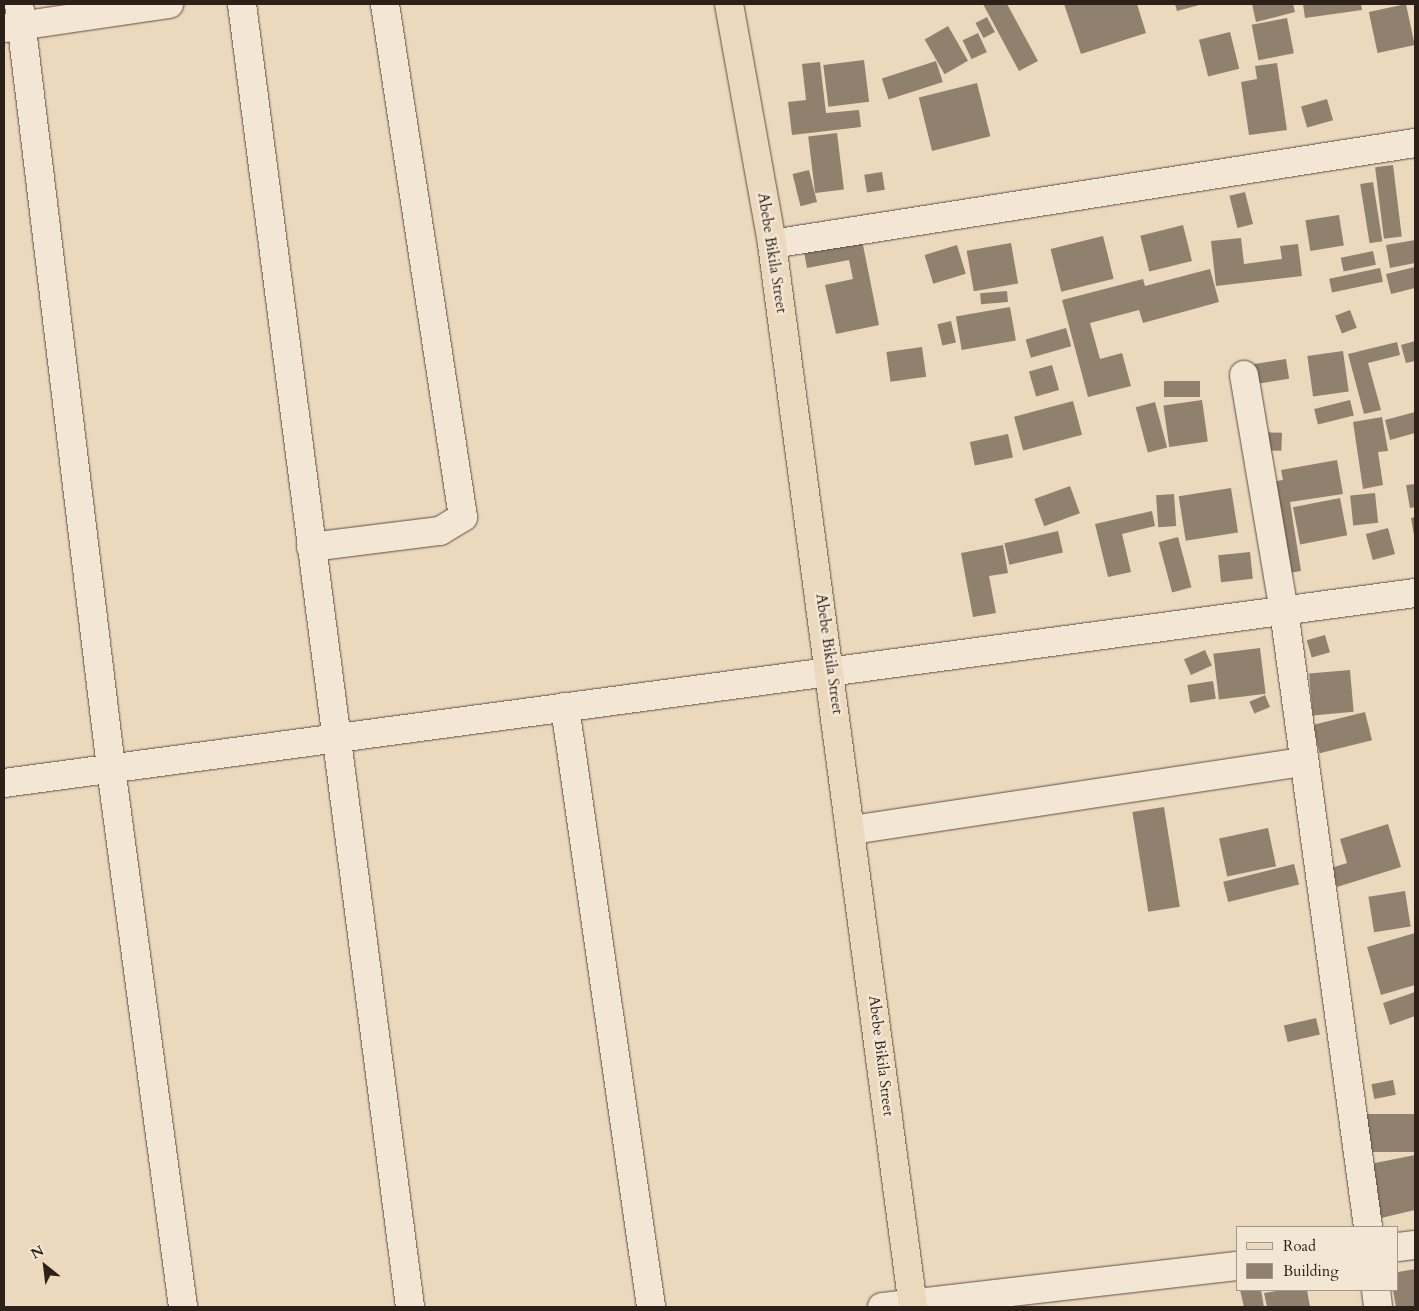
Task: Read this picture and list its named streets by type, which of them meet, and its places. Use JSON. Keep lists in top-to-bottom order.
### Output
{
  "streets": {
    "main road": ["Abebe Bikila Street"]
  },
  "legend": ["Road", "Building"],
  "north": "top left"
}
